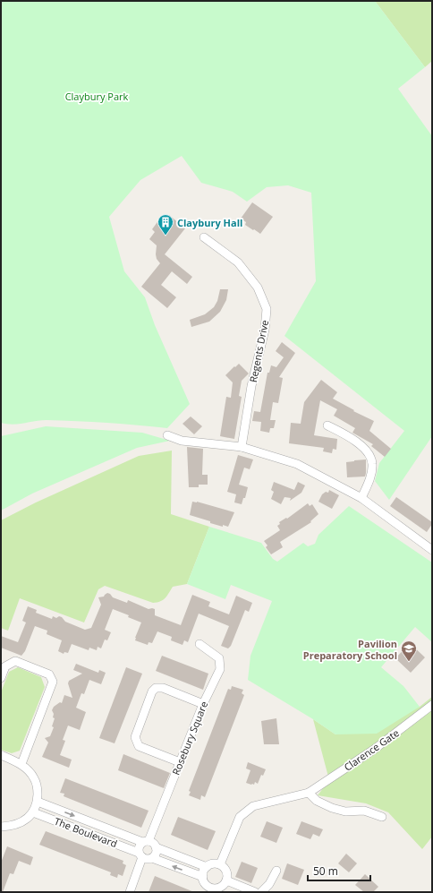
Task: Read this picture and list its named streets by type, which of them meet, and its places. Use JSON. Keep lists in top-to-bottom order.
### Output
{
  "streets": {
    "street": [
      "Regents Drive",
      "Rosebury Square",
      "Clarence Gate",
      "The Boulevard"
    ]
  },
  "crossings": [
    ["Rosebury Square", "The Boulevard"]
  ],
  "parks": ["Claybury Park"],
  "places": {
    "building": ["Claybury Hall"],
    "school or university": ["Pavilion Preparatory School"]
  },
  "scale_bar": "50 m"
}
